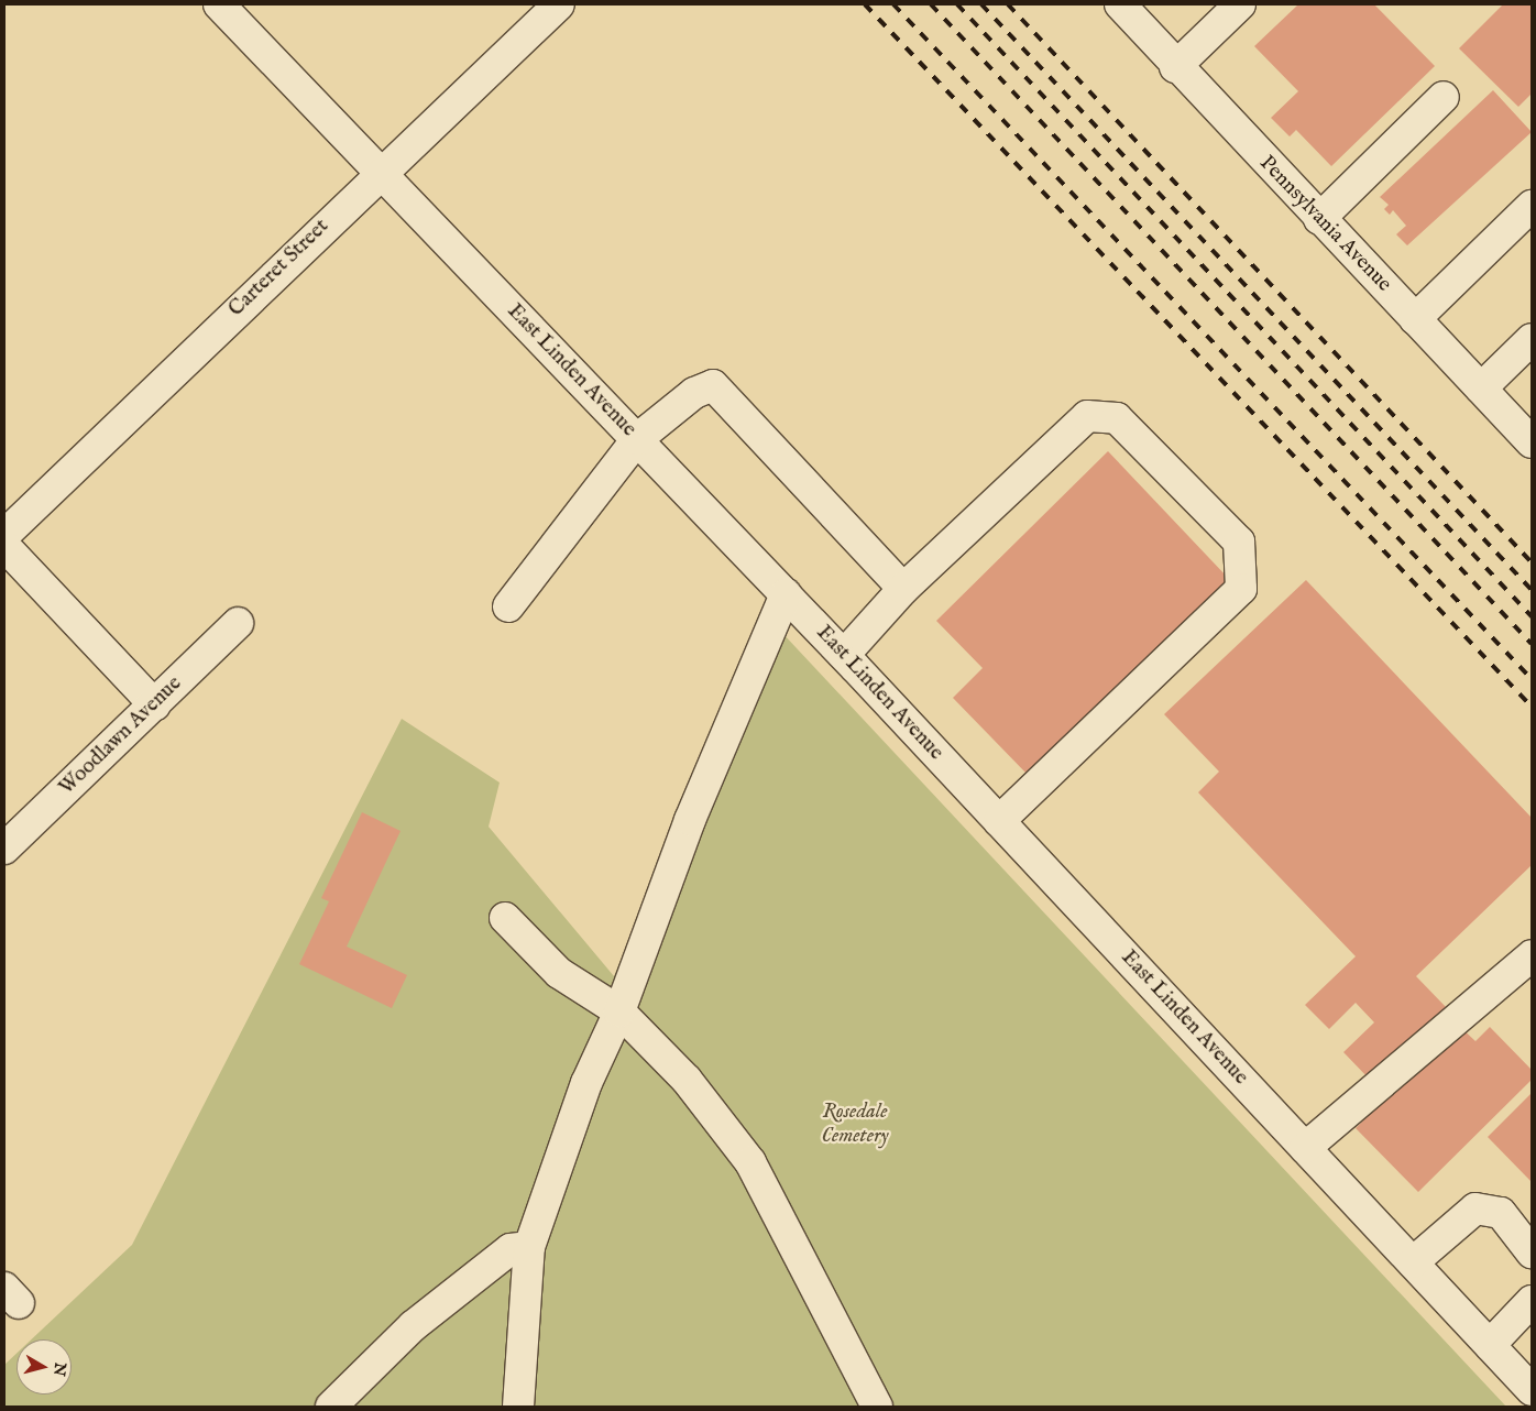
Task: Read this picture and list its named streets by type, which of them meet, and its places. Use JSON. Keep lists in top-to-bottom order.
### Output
{
  "streets": {
    "street": [
      "Pennsylvania Avenue",
      "Carteret Street",
      "East Linden Avenue",
      "Woodlawn Avenue"
    ]
  },
  "crossings": [
    ["Carteret Street", "East Linden Avenue"]
  ],
  "parks": ["Rosedale Cemetery"],
  "north": "right"
}
